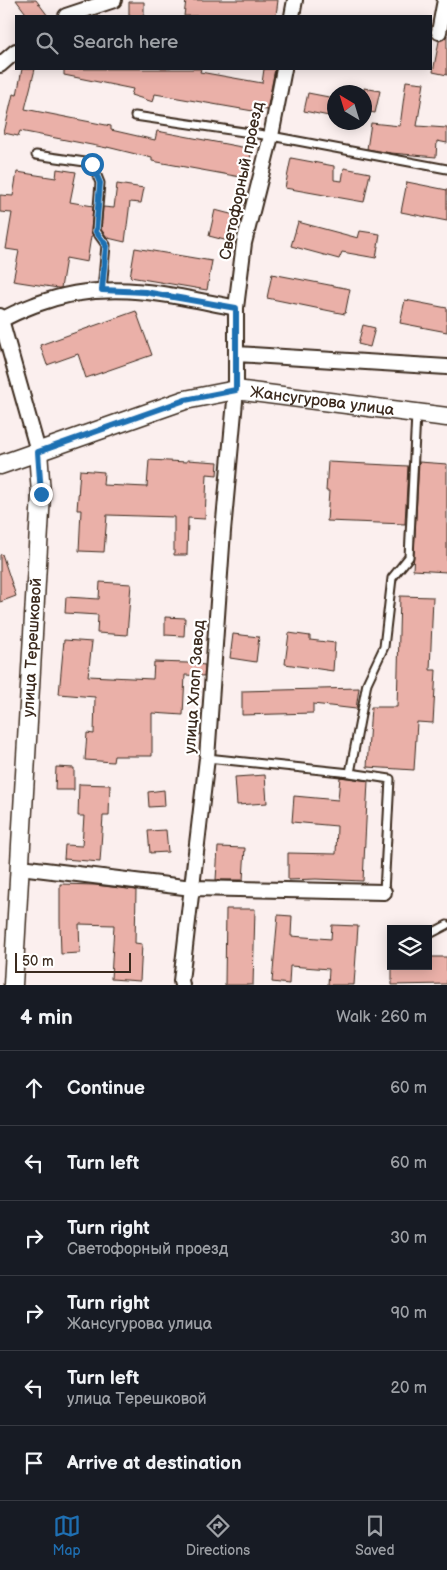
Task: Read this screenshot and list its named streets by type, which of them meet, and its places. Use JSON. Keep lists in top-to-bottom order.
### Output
{
  "streets": {
    "street": [
      "Светофорный проезд",
      "Жансугурова улица",
      "улица Терешковой",
      "улица Хлоп Завод"
    ]
  },
  "crossings": [
    ["Светофорный проезд", "Жансугурова улица"],
    ["Светофорный проезд", "улица Хлоп Завод"],
    ["Жансугурова улица", "улица Терешковой"],
    ["Жансугурова улица", "улица Хлоп Завод"]
  ],
  "scale_bar": "50 m",
  "north": "top left",
  "page": {
    "search": "Search here",
    "scale": "50 m",
    "heading": ["4 min", "Walk · 260 m"],
    "list": [
      ["Continue", "60 m"],
      ["Turn left", "60 m"],
      ["Turn right", "Светофорный проезд", "30 m"],
      ["Turn right", "Жансугурова улица", "90 m"],
      ["Turn left", "улица Терешковой", "20 m"],
      "Arrive at destination"
    ],
    "nav": ["Map", "Directions", "Saved"]
  }
}
